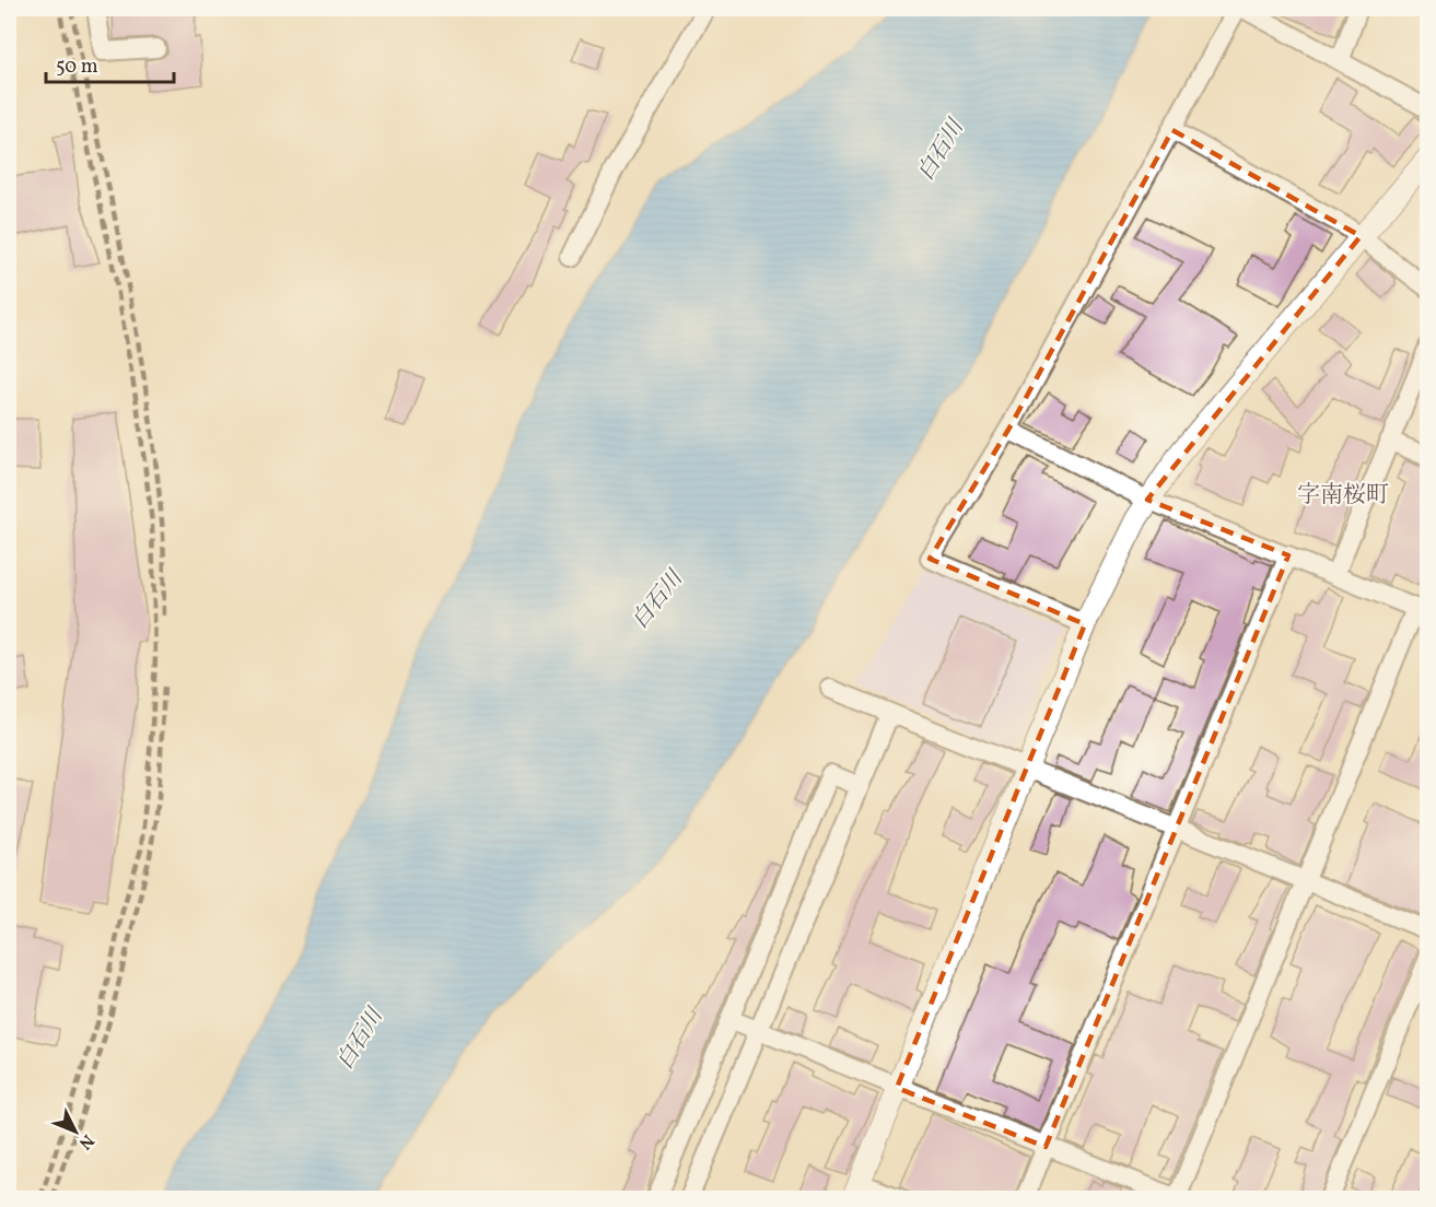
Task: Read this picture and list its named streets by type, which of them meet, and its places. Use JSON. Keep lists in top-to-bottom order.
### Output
{
  "districts": ["字南桜町"],
  "water": ["白石川"],
  "scale_bar": "50 m",
  "north": "bottom right"
}
